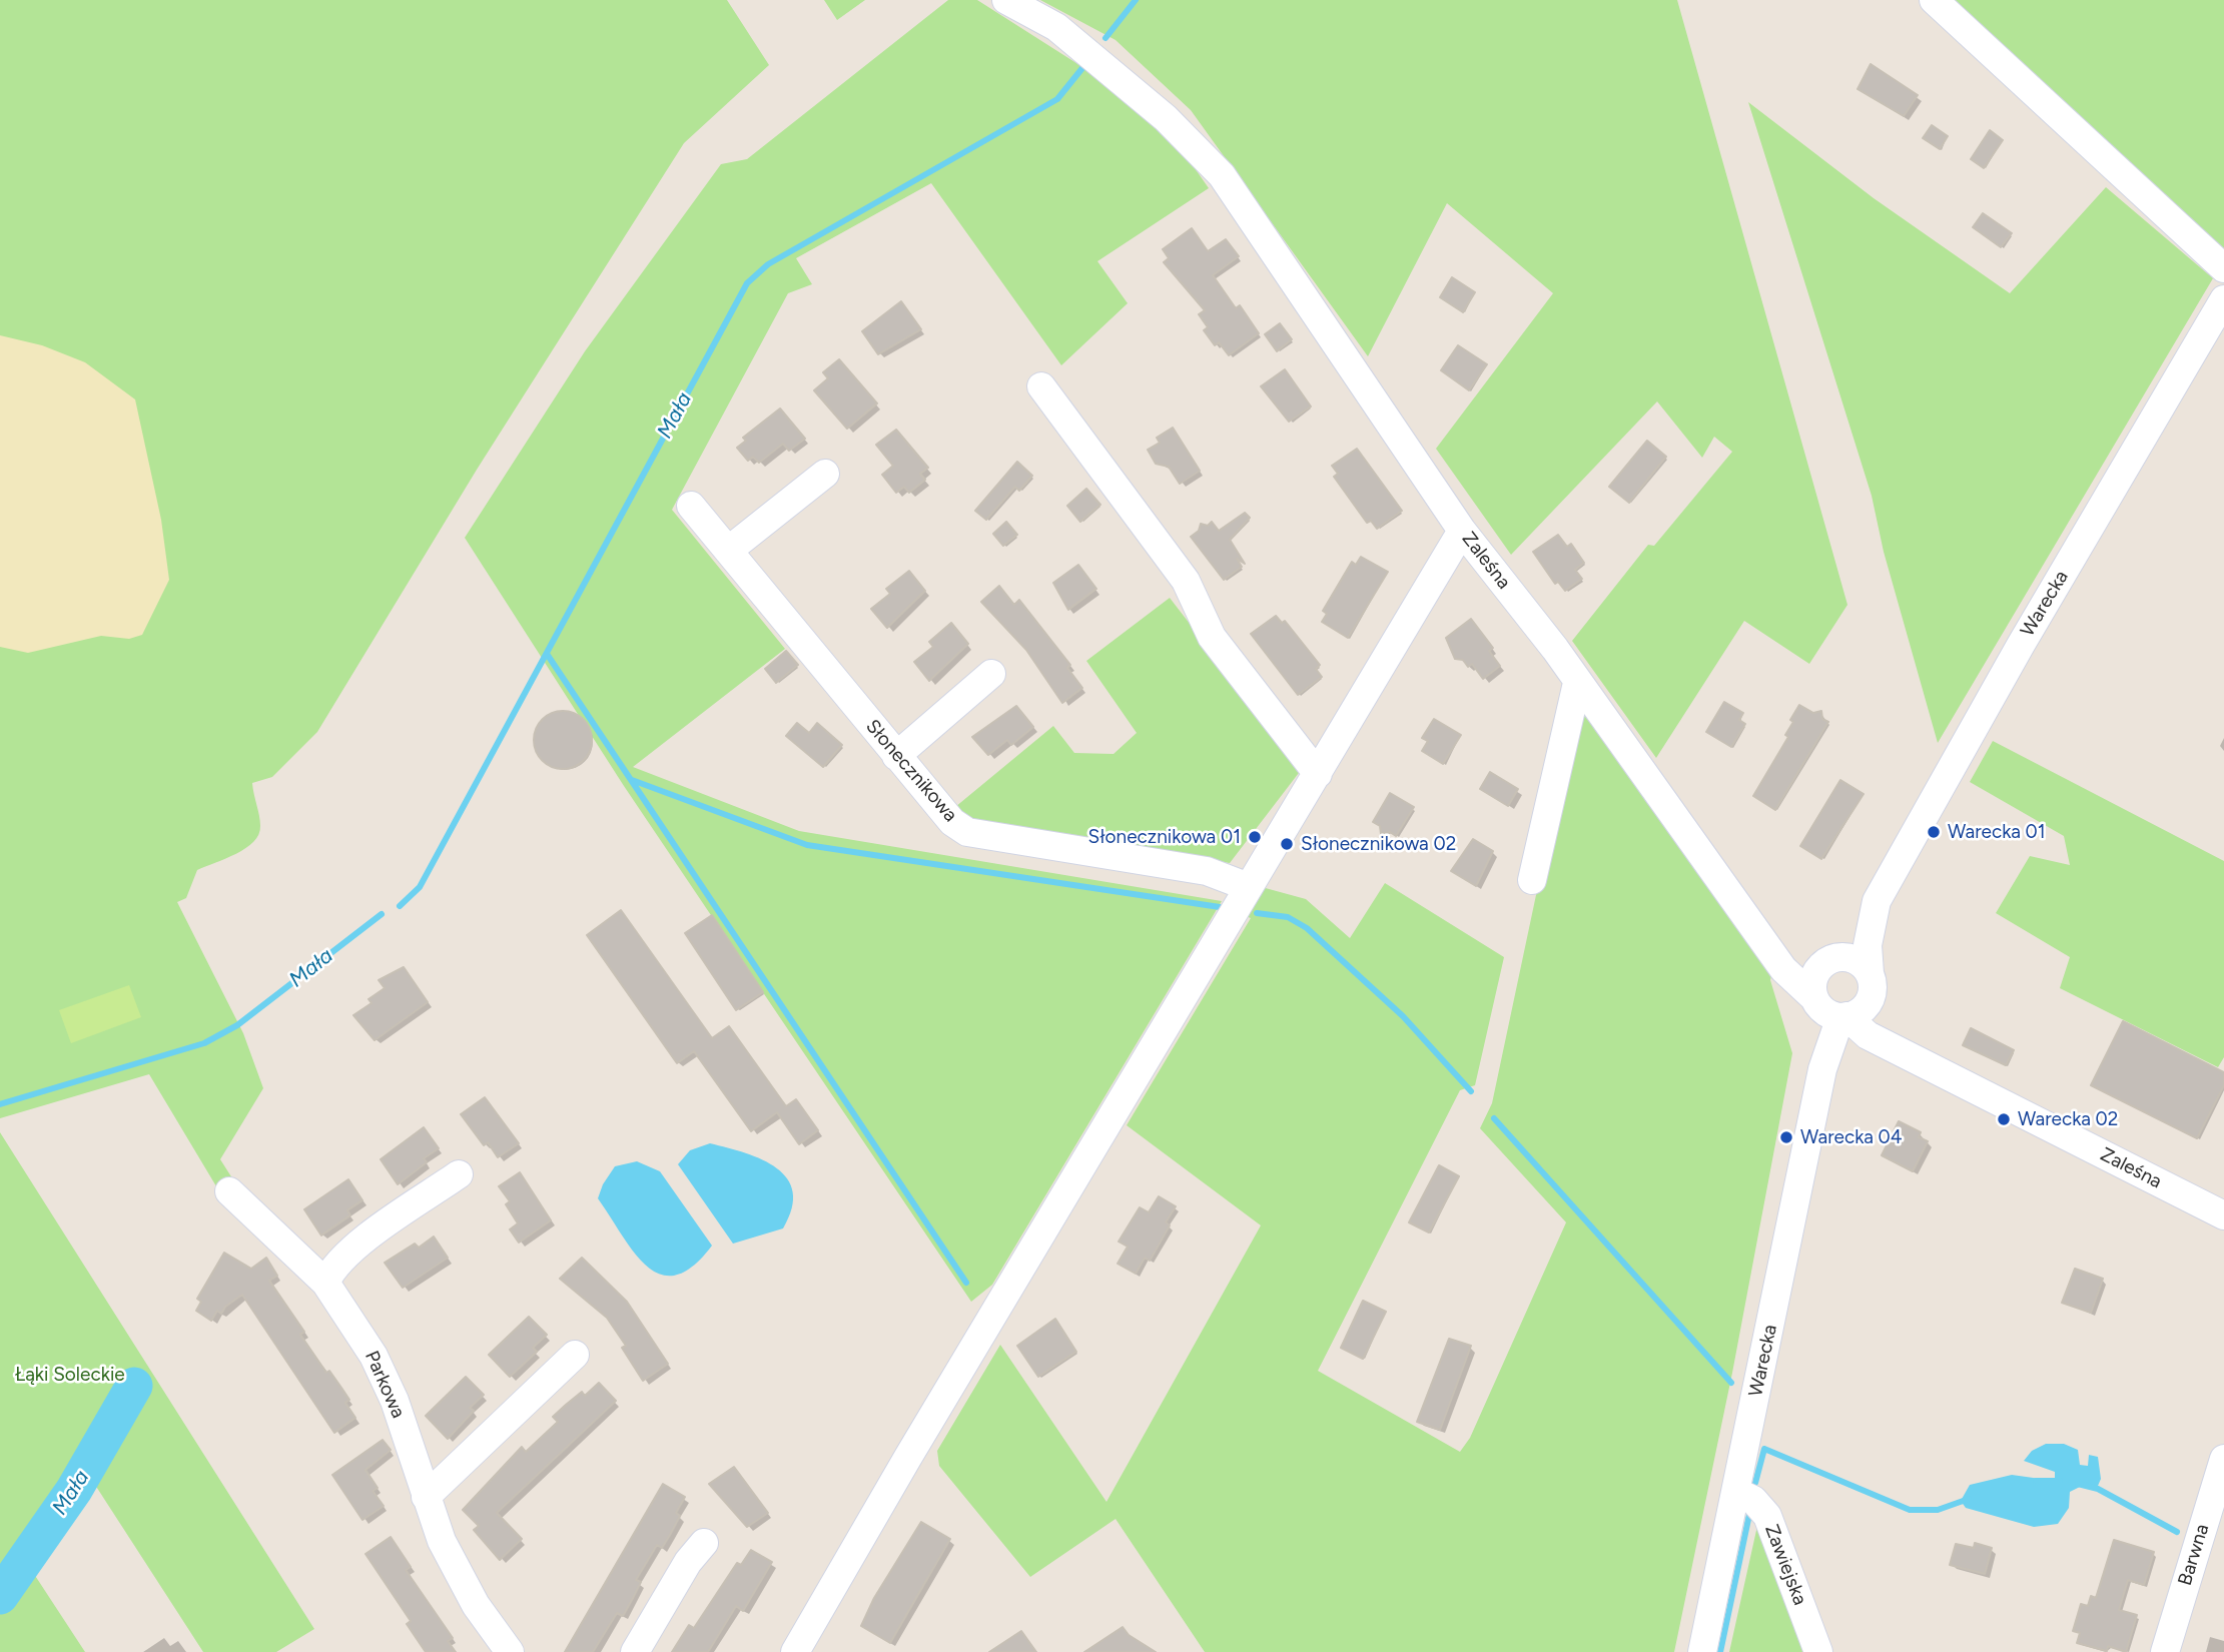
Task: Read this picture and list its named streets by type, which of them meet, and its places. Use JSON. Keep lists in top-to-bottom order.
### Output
{
  "streets": {
    "street": [
      "Zaleśna",
      "Warecka",
      "Słonecznikowa",
      "Parkowa",
      "Barwna",
      "Zawiejska"
    ]
  },
  "crossings": [
    ["Zaleśna", "Warecka"],
    ["Warecka", "Zawiejska"]
  ],
  "water": ["Mała"],
  "parks": ["Łąki Soleckie"],
  "places": [
    "Warecka 01",
    "Słonecznikowa 01",
    "Słonecznikowa 02",
    "Warecka 02",
    "Warecka 04"
  ]
}
